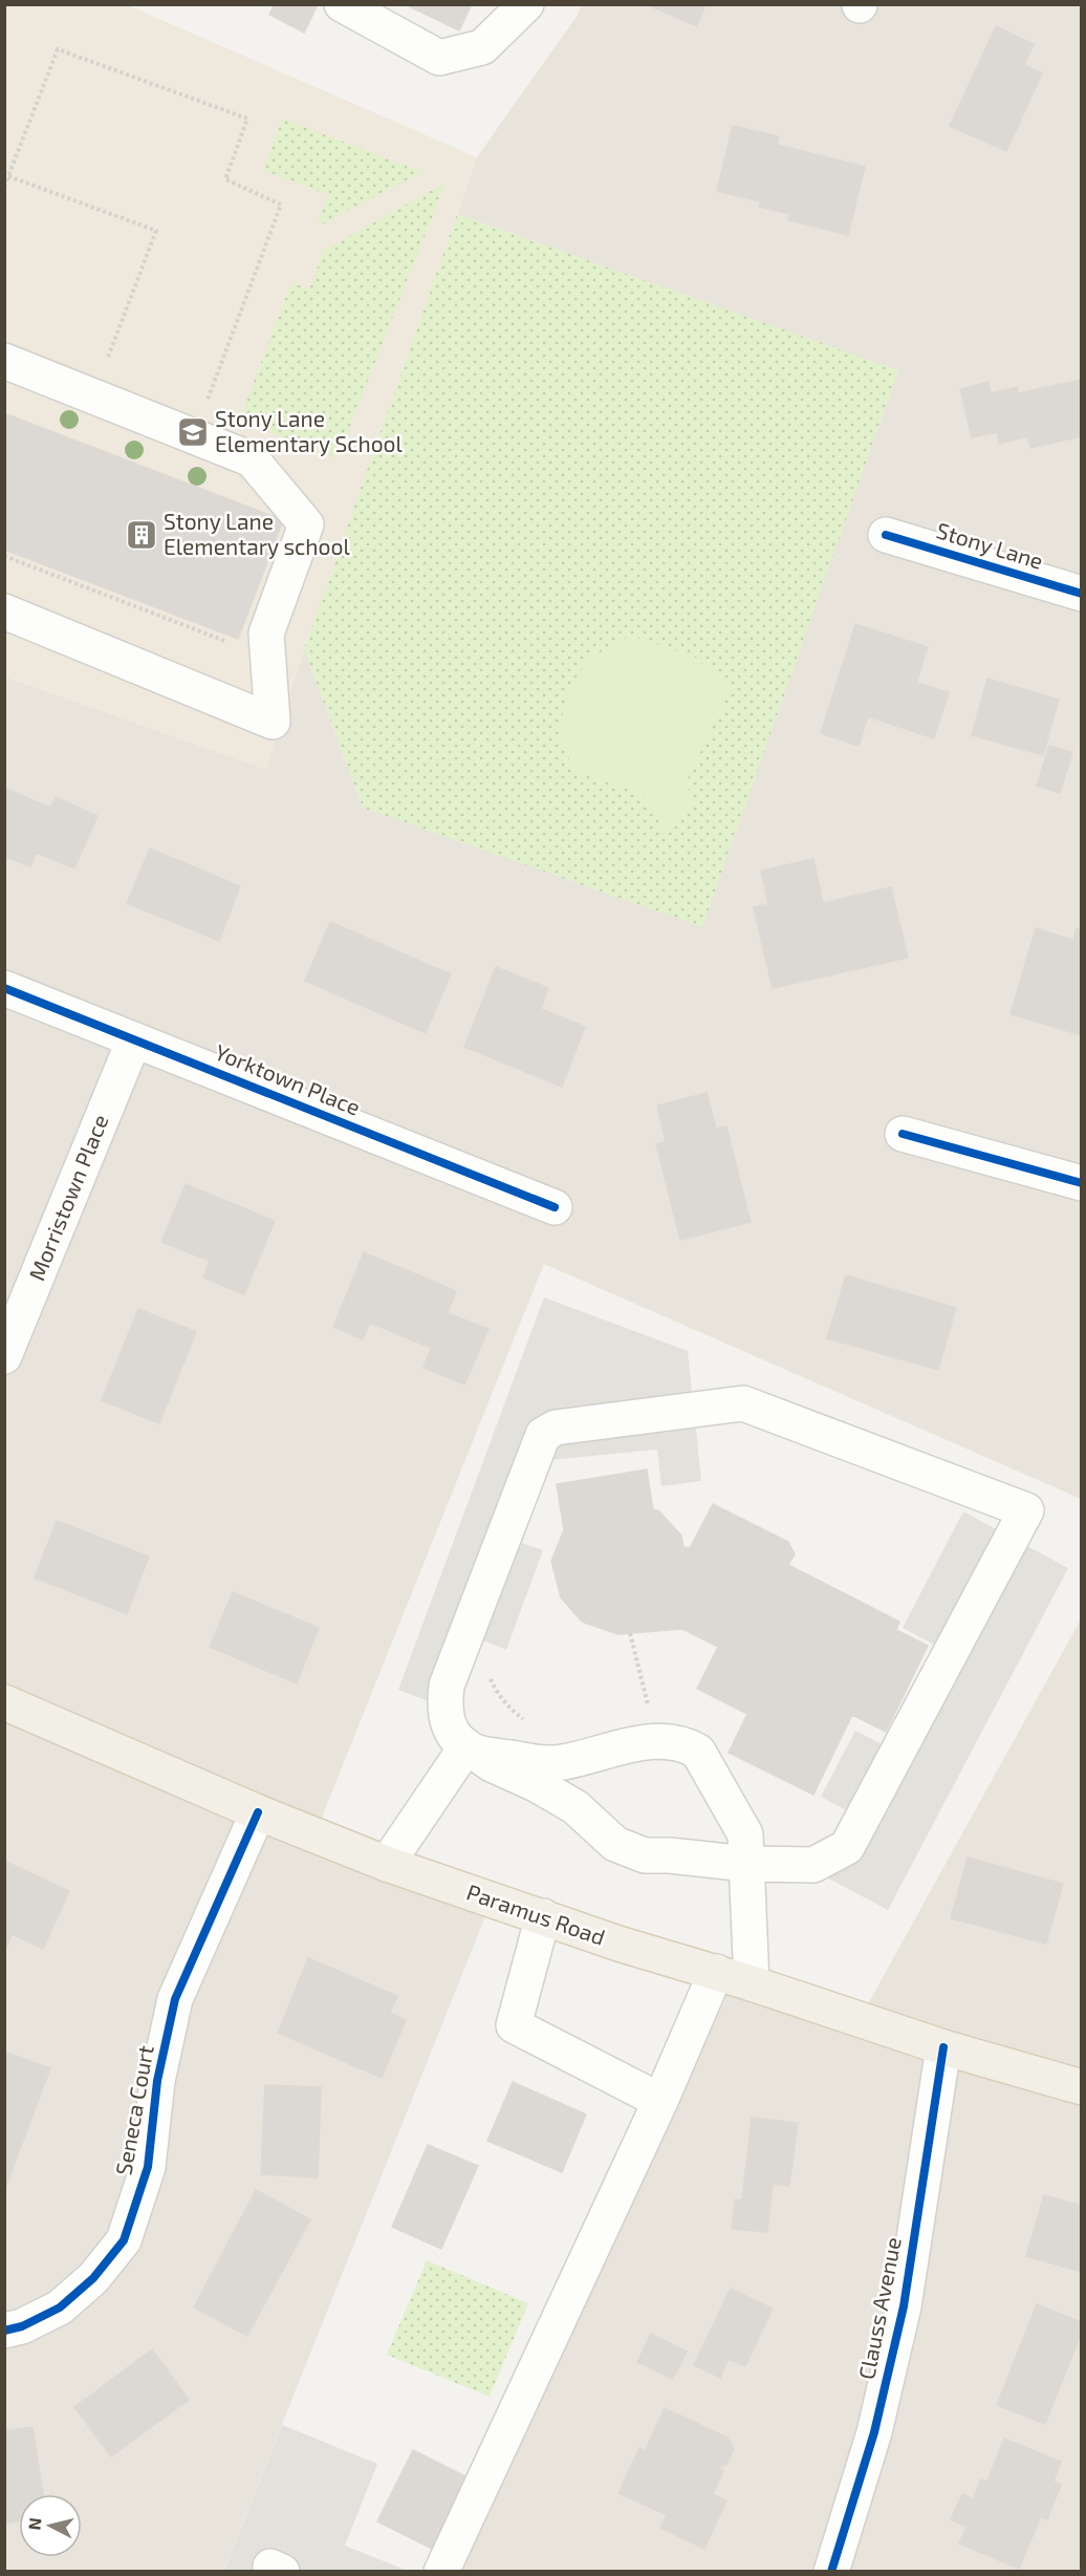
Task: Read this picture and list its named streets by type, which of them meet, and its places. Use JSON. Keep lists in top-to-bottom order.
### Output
{
  "streets": {
    "main road": ["Paramus Road"],
    "street": [
      "Stony Lane",
      "Yorktown Place",
      "Morristown Place",
      "Seneca Court",
      "Clauss Avenue"
    ]
  },
  "crossings": [
    ["Yorktown Place", "Morristown Place"],
    ["Paramus Road", "Seneca Court"],
    ["Paramus Road", "Clauss Avenue"]
  ],
  "places": {
    "school or university": ["Stony Lane Elementary School"],
    "building": ["Stony Lane Elementary school"]
  },
  "north": "left"
}
